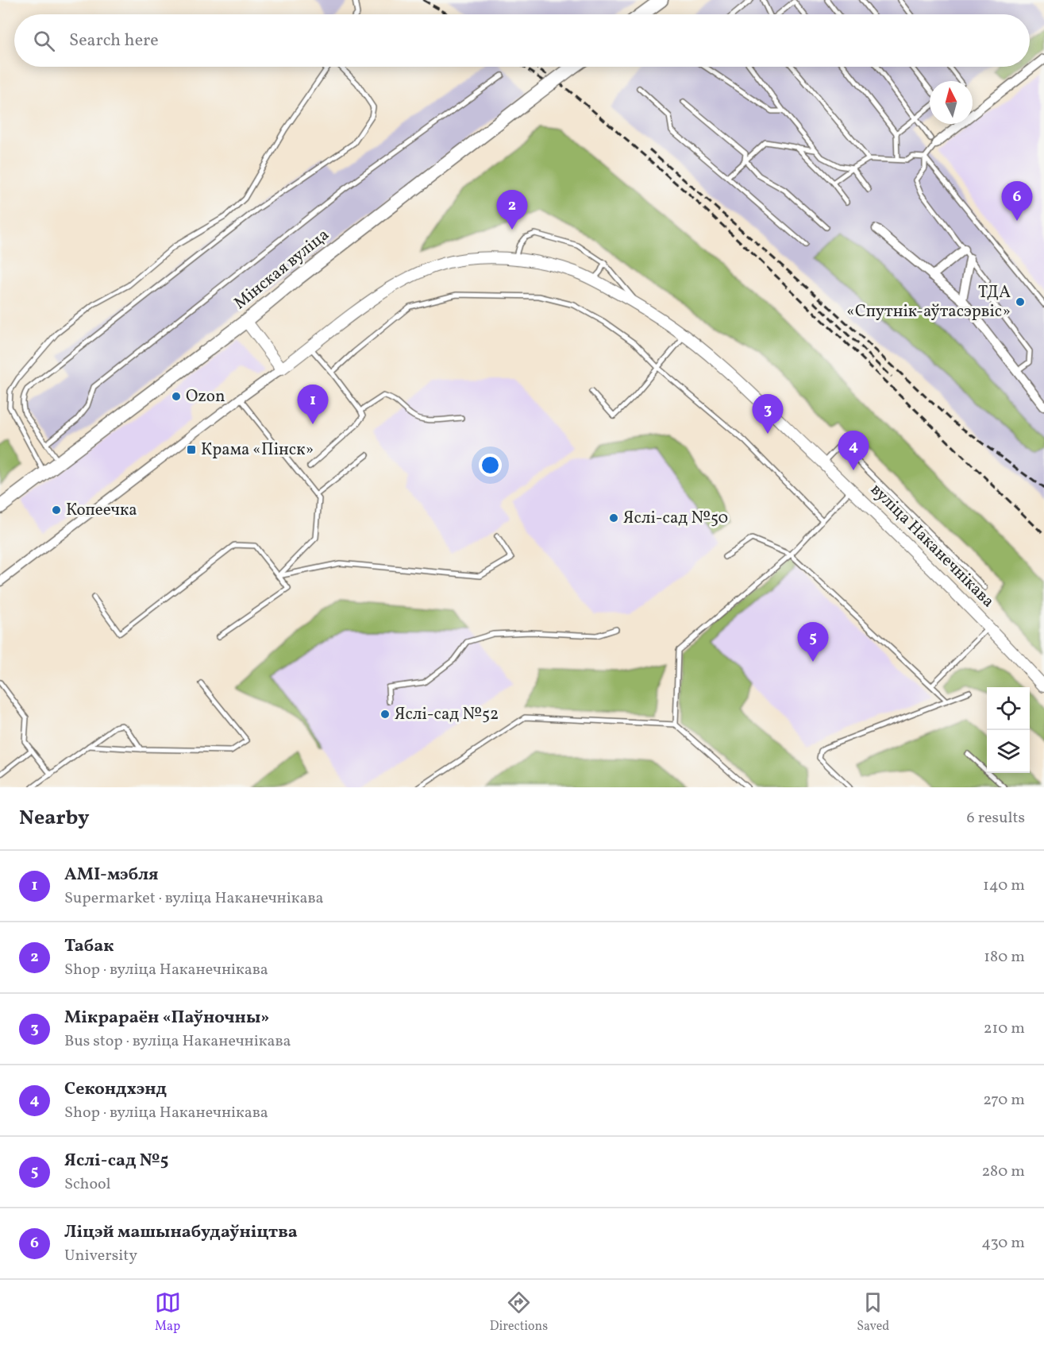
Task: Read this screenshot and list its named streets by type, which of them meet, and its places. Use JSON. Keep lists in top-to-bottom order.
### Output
{
  "streets": {
    "main road": ["Мінская вуліца", "вуліца Наканечнікава"]
  },
  "places": {
    "other": [
      "ТДА «Спутнік-аўтасэрвіс»",
      "Ozon",
      "Копеечка",
      "Яслі-сад №50",
      "Яслі-сад №52"
    ],
    "transit": ["Крама «Пінск»"]
  },
  "north": "top",
  "page": {
    "search": "Search here",
    "pins": [
      "6",
      "2",
      "1",
      "3",
      "4",
      "5"
    ],
    "heading": ["Nearby", "6 results"],
    "list": [
      {
        "mark": "1",
        "name": "AMI-мэбля",
        "note": "Supermarket · вуліца Наканечнікава",
        "value": "140 m"
      },
      {
        "mark": "2",
        "name": "Табак",
        "note": "Shop · вуліца Наканечнікава",
        "value": "180 m"
      },
      {
        "mark": "3",
        "name": "Мікрараён «Паўночны»",
        "note": "Bus stop · вуліца Наканечнікава",
        "value": "210 m"
      },
      {
        "mark": "4",
        "name": "Секондхэнд",
        "note": "Shop · вуліца Наканечнікава",
        "value": "270 m"
      },
      {
        "mark": "5",
        "name": "Яслі-сад №5",
        "note": "School",
        "value": "280 m"
      },
      {
        "mark": "6",
        "name": "Ліцэй машынабудаўніцтва",
        "note": "University",
        "value": "430 m"
      }
    ],
    "nav": ["Map", "Directions", "Saved"]
  }
}
